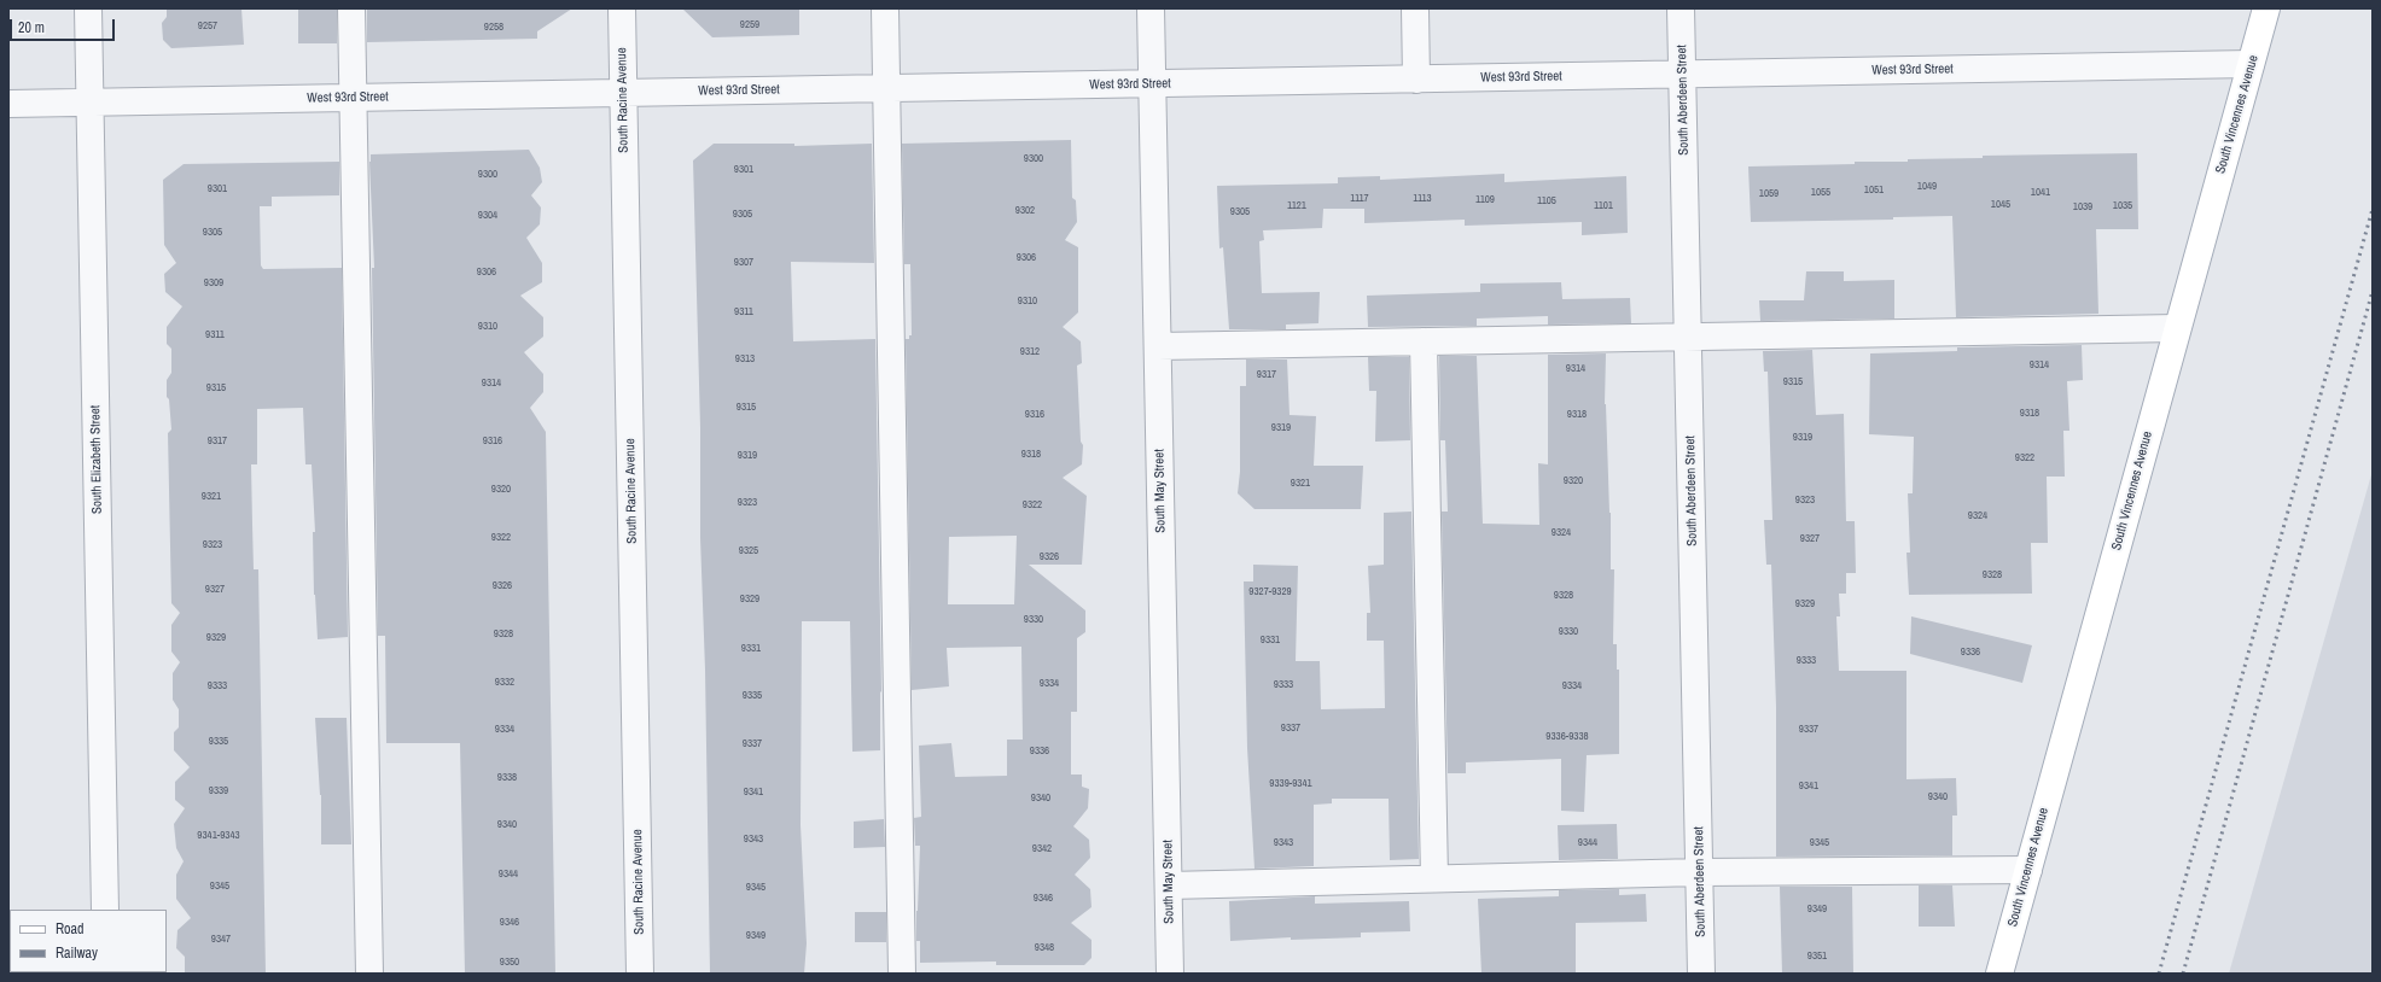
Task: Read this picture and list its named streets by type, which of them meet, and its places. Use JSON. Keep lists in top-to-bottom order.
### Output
{
  "streets": {
    "main road": ["South Vincennes Avenue"],
    "street": [
      "West 93rd Street",
      "South Racine Avenue",
      "South Aberdeen Street",
      "South Elizabeth Street",
      "South May Street"
    ]
  },
  "crossings": [
    ["West 93rd Street", "South Racine Avenue"],
    ["West 93rd Street", "South Aberdeen Street"],
    ["West 93rd Street", "South Vincennes Avenue"],
    ["West 93rd Street", "South Elizabeth Street"],
    ["West 93rd Street", "South May Street"]
  ],
  "house_numbers": [
    "9259",
    "9257",
    "9258",
    "9300",
    "9301",
    "9300",
    "1049",
    "9301",
    "1051",
    "1055",
    "1041",
    "1059",
    "1117",
    "1113",
    "1109",
    "1105",
    "1045",
    "1121",
    "1101",
    "1035",
    "1039",
    "9302",
    "9305",
    "9305",
    "9304",
    "9305",
    "9306",
    "9307",
    "9306",
    "9309",
    "9310",
    "9311",
    "9310",
    "9311",
    "9312",
    "9313",
    "9314",
    "9314",
    "9317",
    "9315",
    "9314",
    "9315",
    "9315",
    "9318",
    "9316",
    "9318",
    "9319",
    "9319",
    "9317",
    "9316",
    "9318",
    "9319",
    "9322",
    "9320",
    "9321",
    "9320",
    "9321",
    "9323",
    "9323",
    "9322",
    "9324",
    "9324",
    "9322",
    "9327",
    "9323",
    "9325",
    "9326",
    "9328",
    "9326",
    "9327",
    "9327-9329",
    "9328",
    "9329",
    "9329",
    "9330",
    "9330",
    "9328",
    "9329",
    "9331",
    "9331",
    "9336",
    "9333",
    "9332",
    "9334",
    "9333",
    "9333",
    "9334",
    "9335",
    "9337",
    "9334",
    "9337",
    "9336-9338",
    "9335",
    "9337",
    "9336",
    "9338",
    "9339-9341",
    "9341",
    "9339",
    "9341",
    "9340",
    "9340",
    "9340",
    "9341-9343",
    "9343",
    "9343",
    "9344",
    "9345",
    "9342",
    "9344",
    "9345",
    "9345",
    "9346",
    "9349",
    "9346",
    "9349",
    "9347",
    "9348",
    "9351",
    "9350"
  ],
  "legend": ["Road", "Railway"],
  "scale_bar": "20 m"
}
